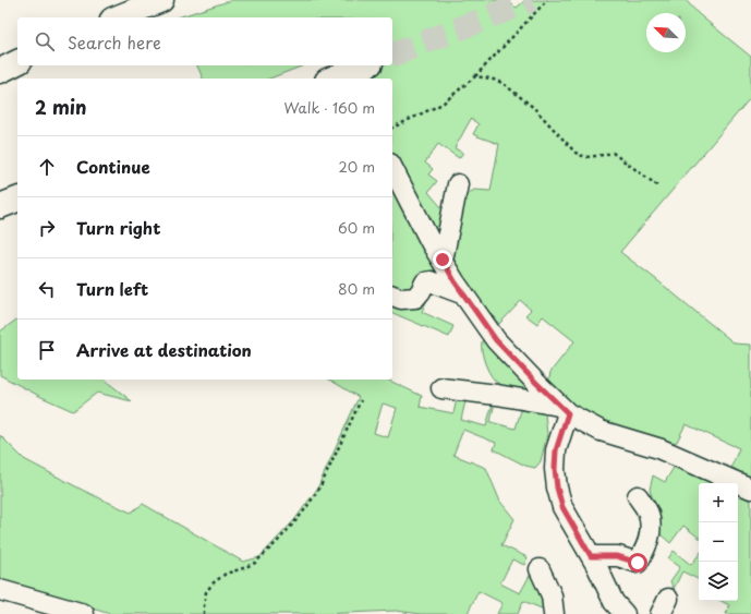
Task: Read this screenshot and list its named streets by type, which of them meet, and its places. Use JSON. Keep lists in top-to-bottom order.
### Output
{
  "north": "top left",
  "page": {
    "search": "Search here",
    "heading": ["2 min", "Walk · 160 m"],
    "list": [
      ["Continue", "20 m"],
      ["Turn right", "60 m"],
      ["Turn left", "80 m"],
      "Arrive at destination"
    ],
    "map_buttons": ["+", "−"]
  }
}
